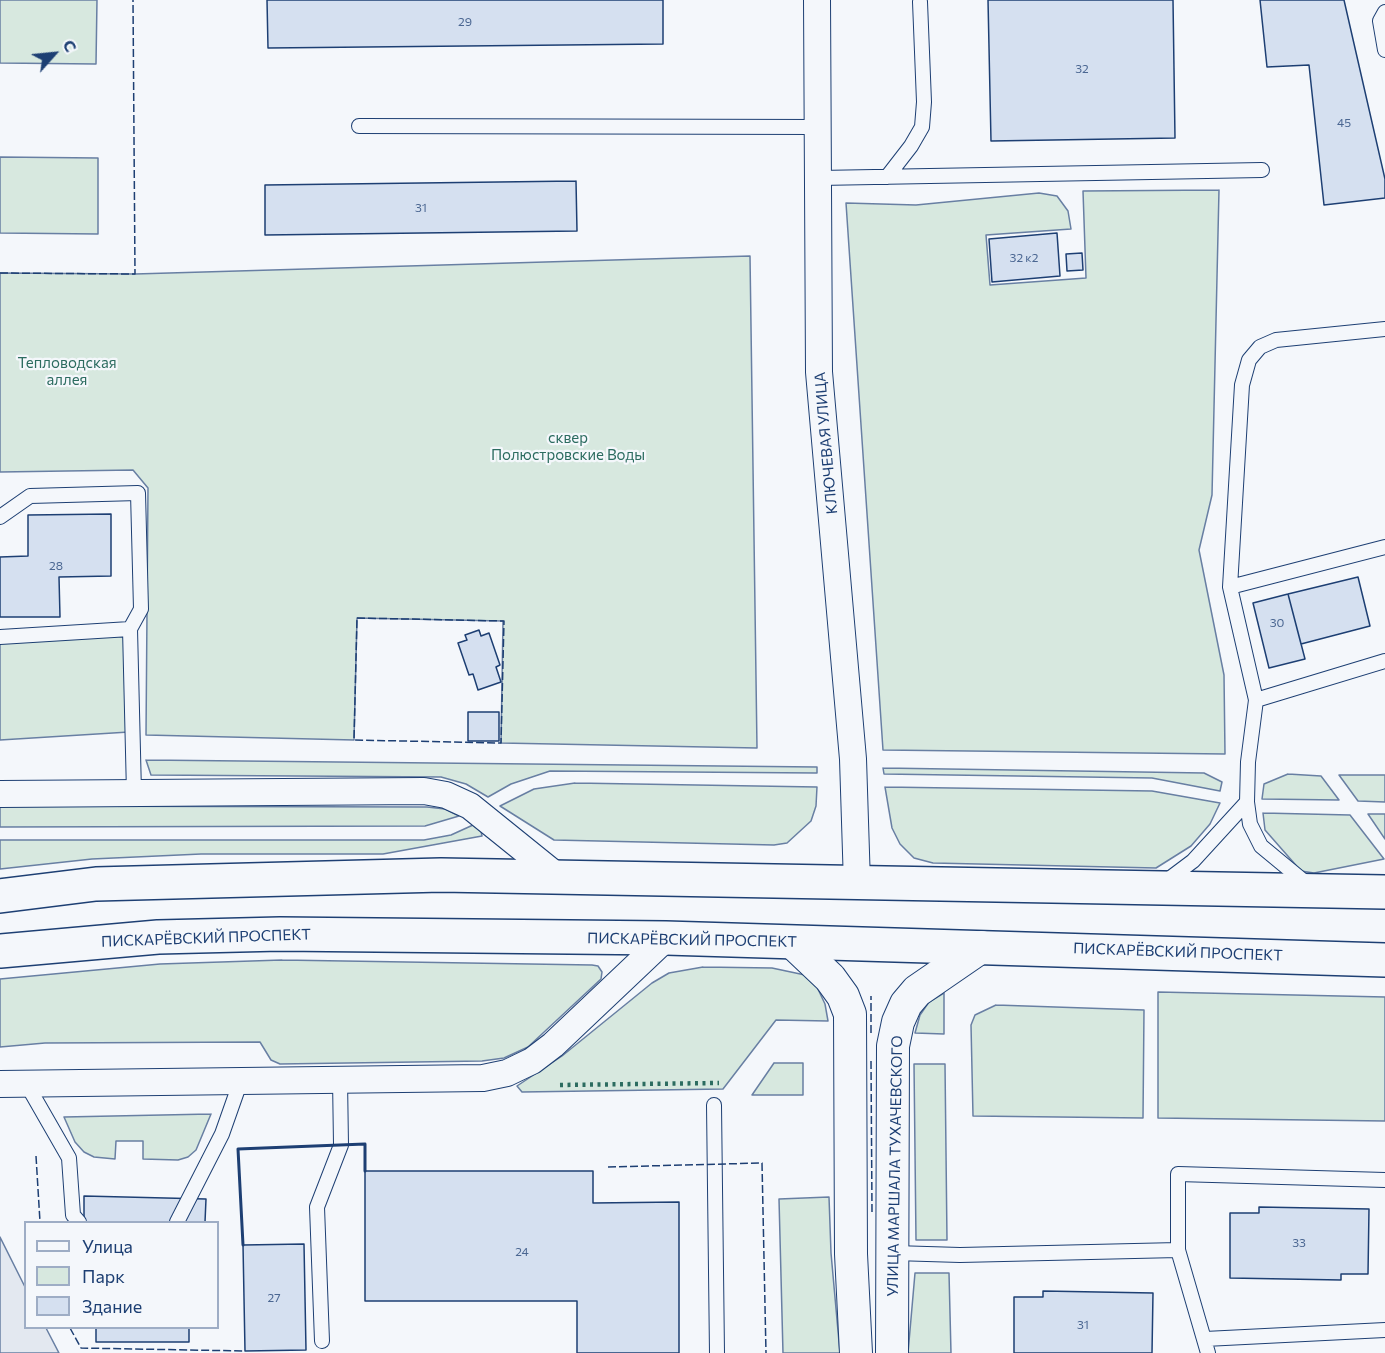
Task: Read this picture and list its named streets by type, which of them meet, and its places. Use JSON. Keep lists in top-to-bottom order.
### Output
{
  "streets": {
    "main road": ["ПИСКАРЁВСКИЙ ПРОСПЕКТ"],
    "street": ["КЛЮЧЕВАЯ УЛИЦА", "УЛИЦА МАРШАЛА ТУХАЧЕВСКОГО"]
  },
  "crossings": [
    ["ПИСКАРЁВСКИЙ ПРОСПЕКТ", "УЛИЦА МАРШАЛА ТУХАЧЕВСКОГО"]
  ],
  "parks": ["Тепловодская аллея", "сквер Полюстровские Воды"],
  "house_numbers": [
    "29",
    "32",
    "45",
    "31",
    "32 к2",
    "28",
    "30",
    "33",
    "24",
    "27",
    "31"
  ],
  "legend": ["Улица", "Парк", "Здание"],
  "north": "top right"
}
